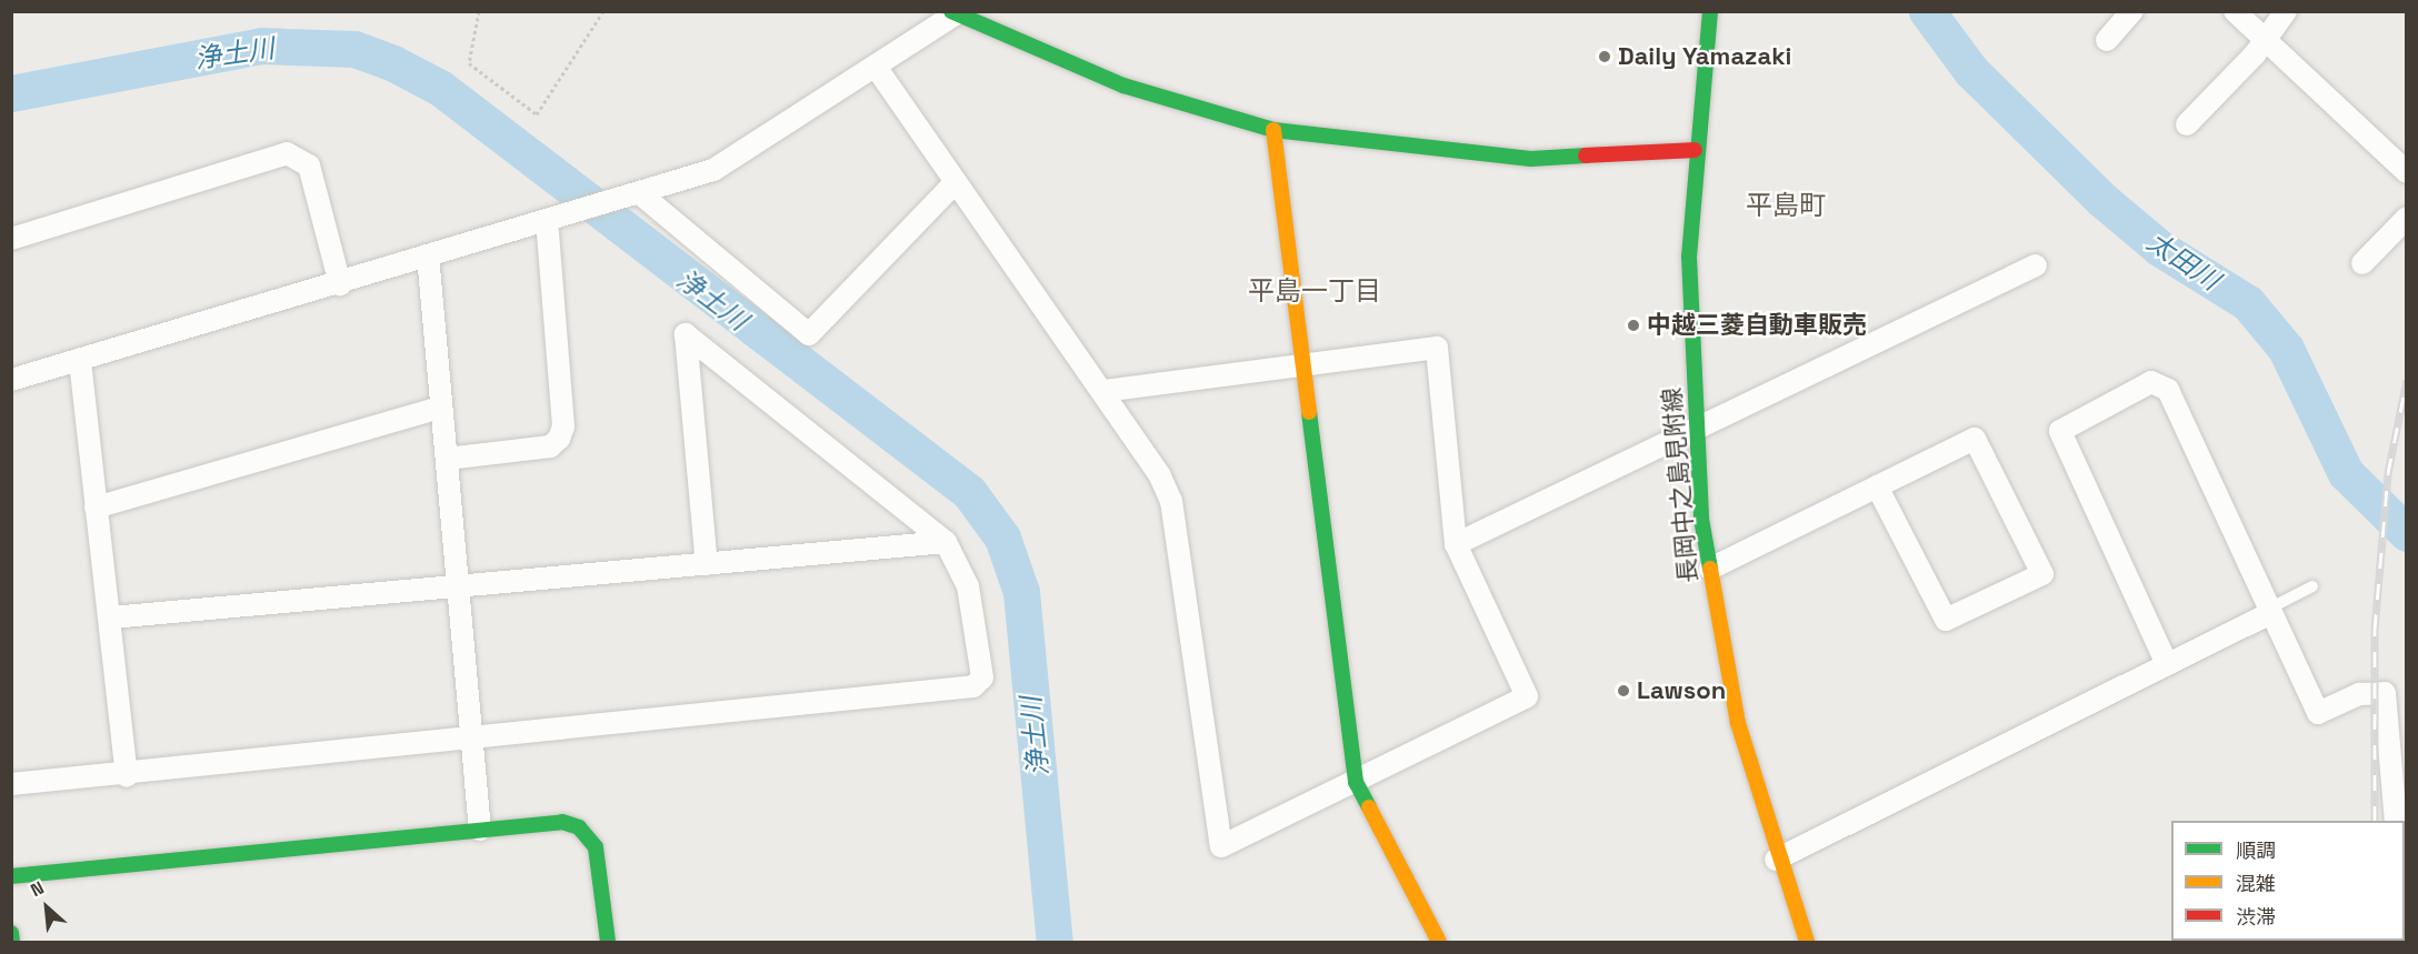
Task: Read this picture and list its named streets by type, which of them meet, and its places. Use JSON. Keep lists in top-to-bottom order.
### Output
{
  "streets": {
    "street": ["長岡中之島見附線"]
  },
  "districts": ["平島町", "平島一丁目"],
  "water": ["浄土川", "太田川"],
  "places": ["Daily Yamazaki", "中越三菱自動車販売", "Lawson"],
  "legend": ["順調", "混雑", "渋滞"],
  "north": "top left"
}
